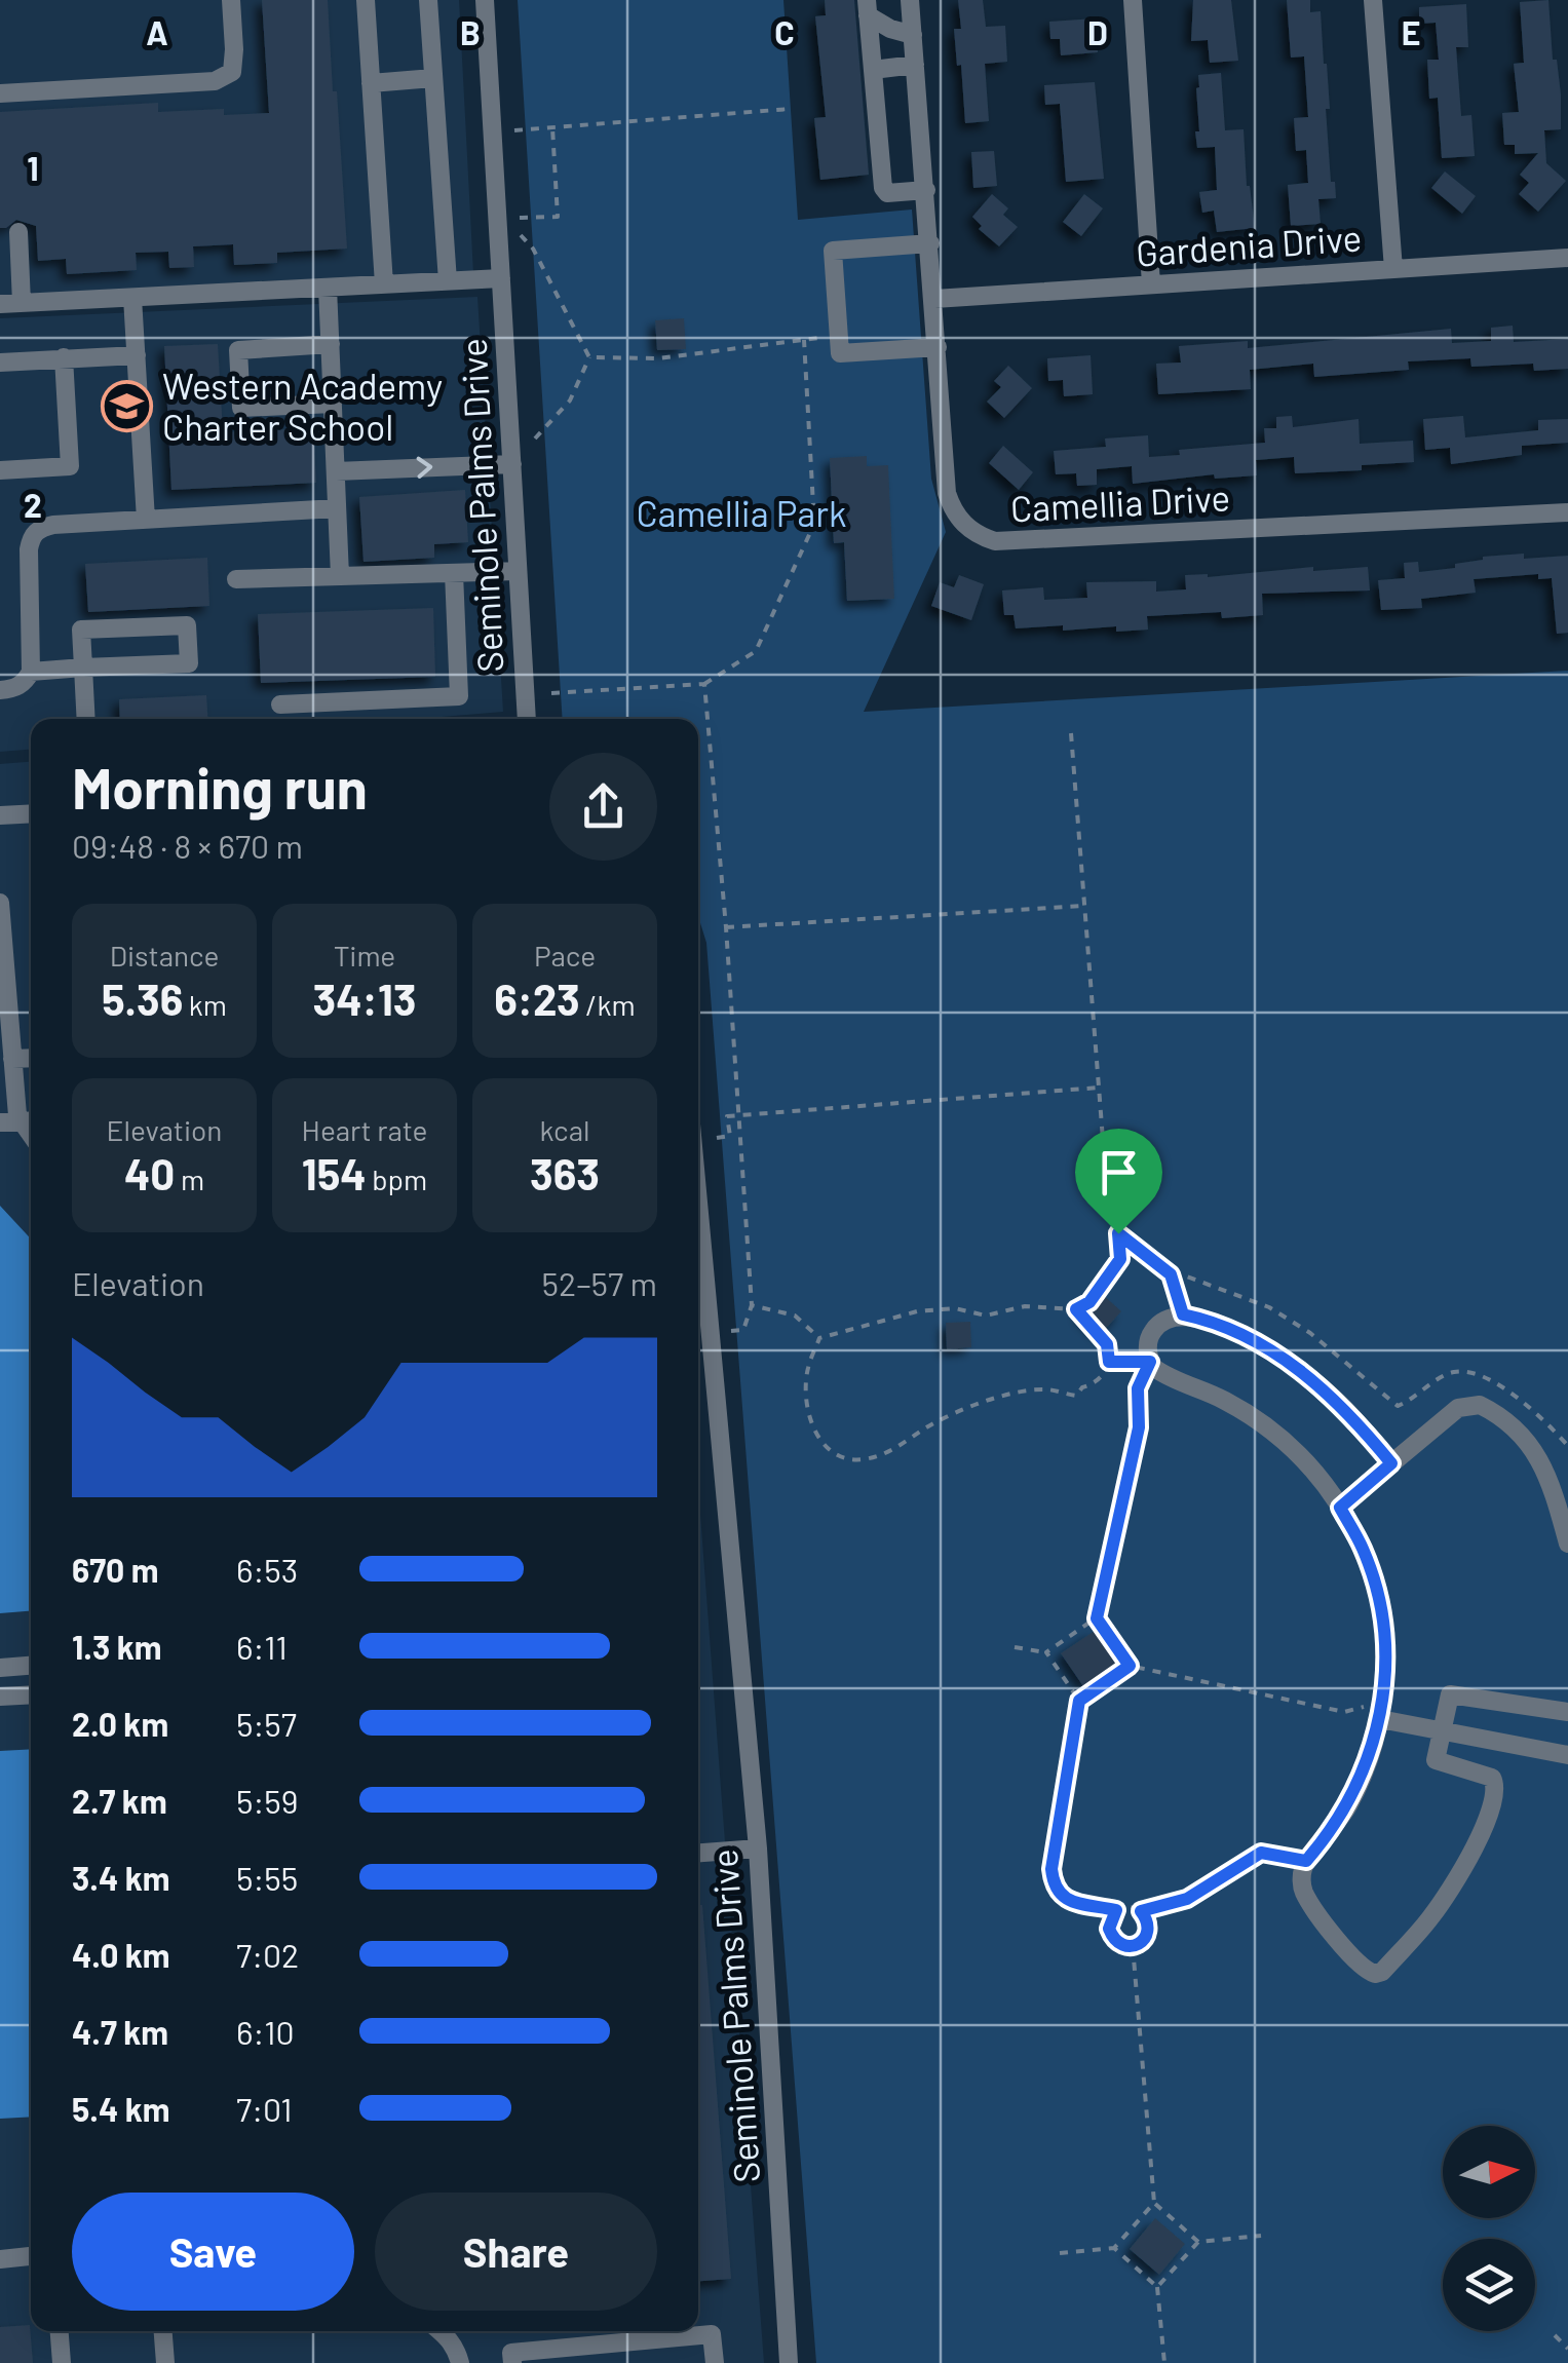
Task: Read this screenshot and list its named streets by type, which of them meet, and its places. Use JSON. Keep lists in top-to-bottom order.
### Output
{
  "streets": {
    "street": ["Gardenia Drive", "Camellia Drive", "Seminole Palms Drive"]
  },
  "crossings": [
    ["Gardenia Drive", "Camellia Drive"]
  ],
  "parks": ["Camellia Park"],
  "places": {
    "school or university": ["Western Academy Charter School"]
  },
  "north": "right",
  "page": {
    "heading": ["Morning run", "09:48 · 8 × 670 m"],
    "stats": [
      ["Distance", "5.36 km"],
      ["Time", "34:13"],
      ["Pace", "6:23 /km"],
      ["Elevation", "40 m"],
      ["Heart rate", "154 bpm"],
      ["kcal", "363"]
    ],
    "chart": ["Elevation", "52–57 m"],
    "list": [
      {
        "name": "670 m",
        "note": "6:53"
      },
      {
        "name": "1.3 km",
        "note": "6:11"
      },
      {
        "name": "2.0 km",
        "note": "5:57"
      },
      {
        "name": "2.7 km",
        "note": "5:59"
      },
      {
        "name": "3.4 km",
        "note": "5:55"
      },
      {
        "name": "4.0 km",
        "note": "7:02"
      },
      {
        "name": "4.7 km",
        "note": "6:10"
      },
      {
        "name": "5.4 km",
        "note": "7:01"
      }
    ],
    "buttons": ["Save", "Share"]
  },
  "grid": {
    "columns": [
      "A",
      "B",
      "C",
      "D",
      "E"
    ],
    "rows": ["1", "2"]
  }
}
